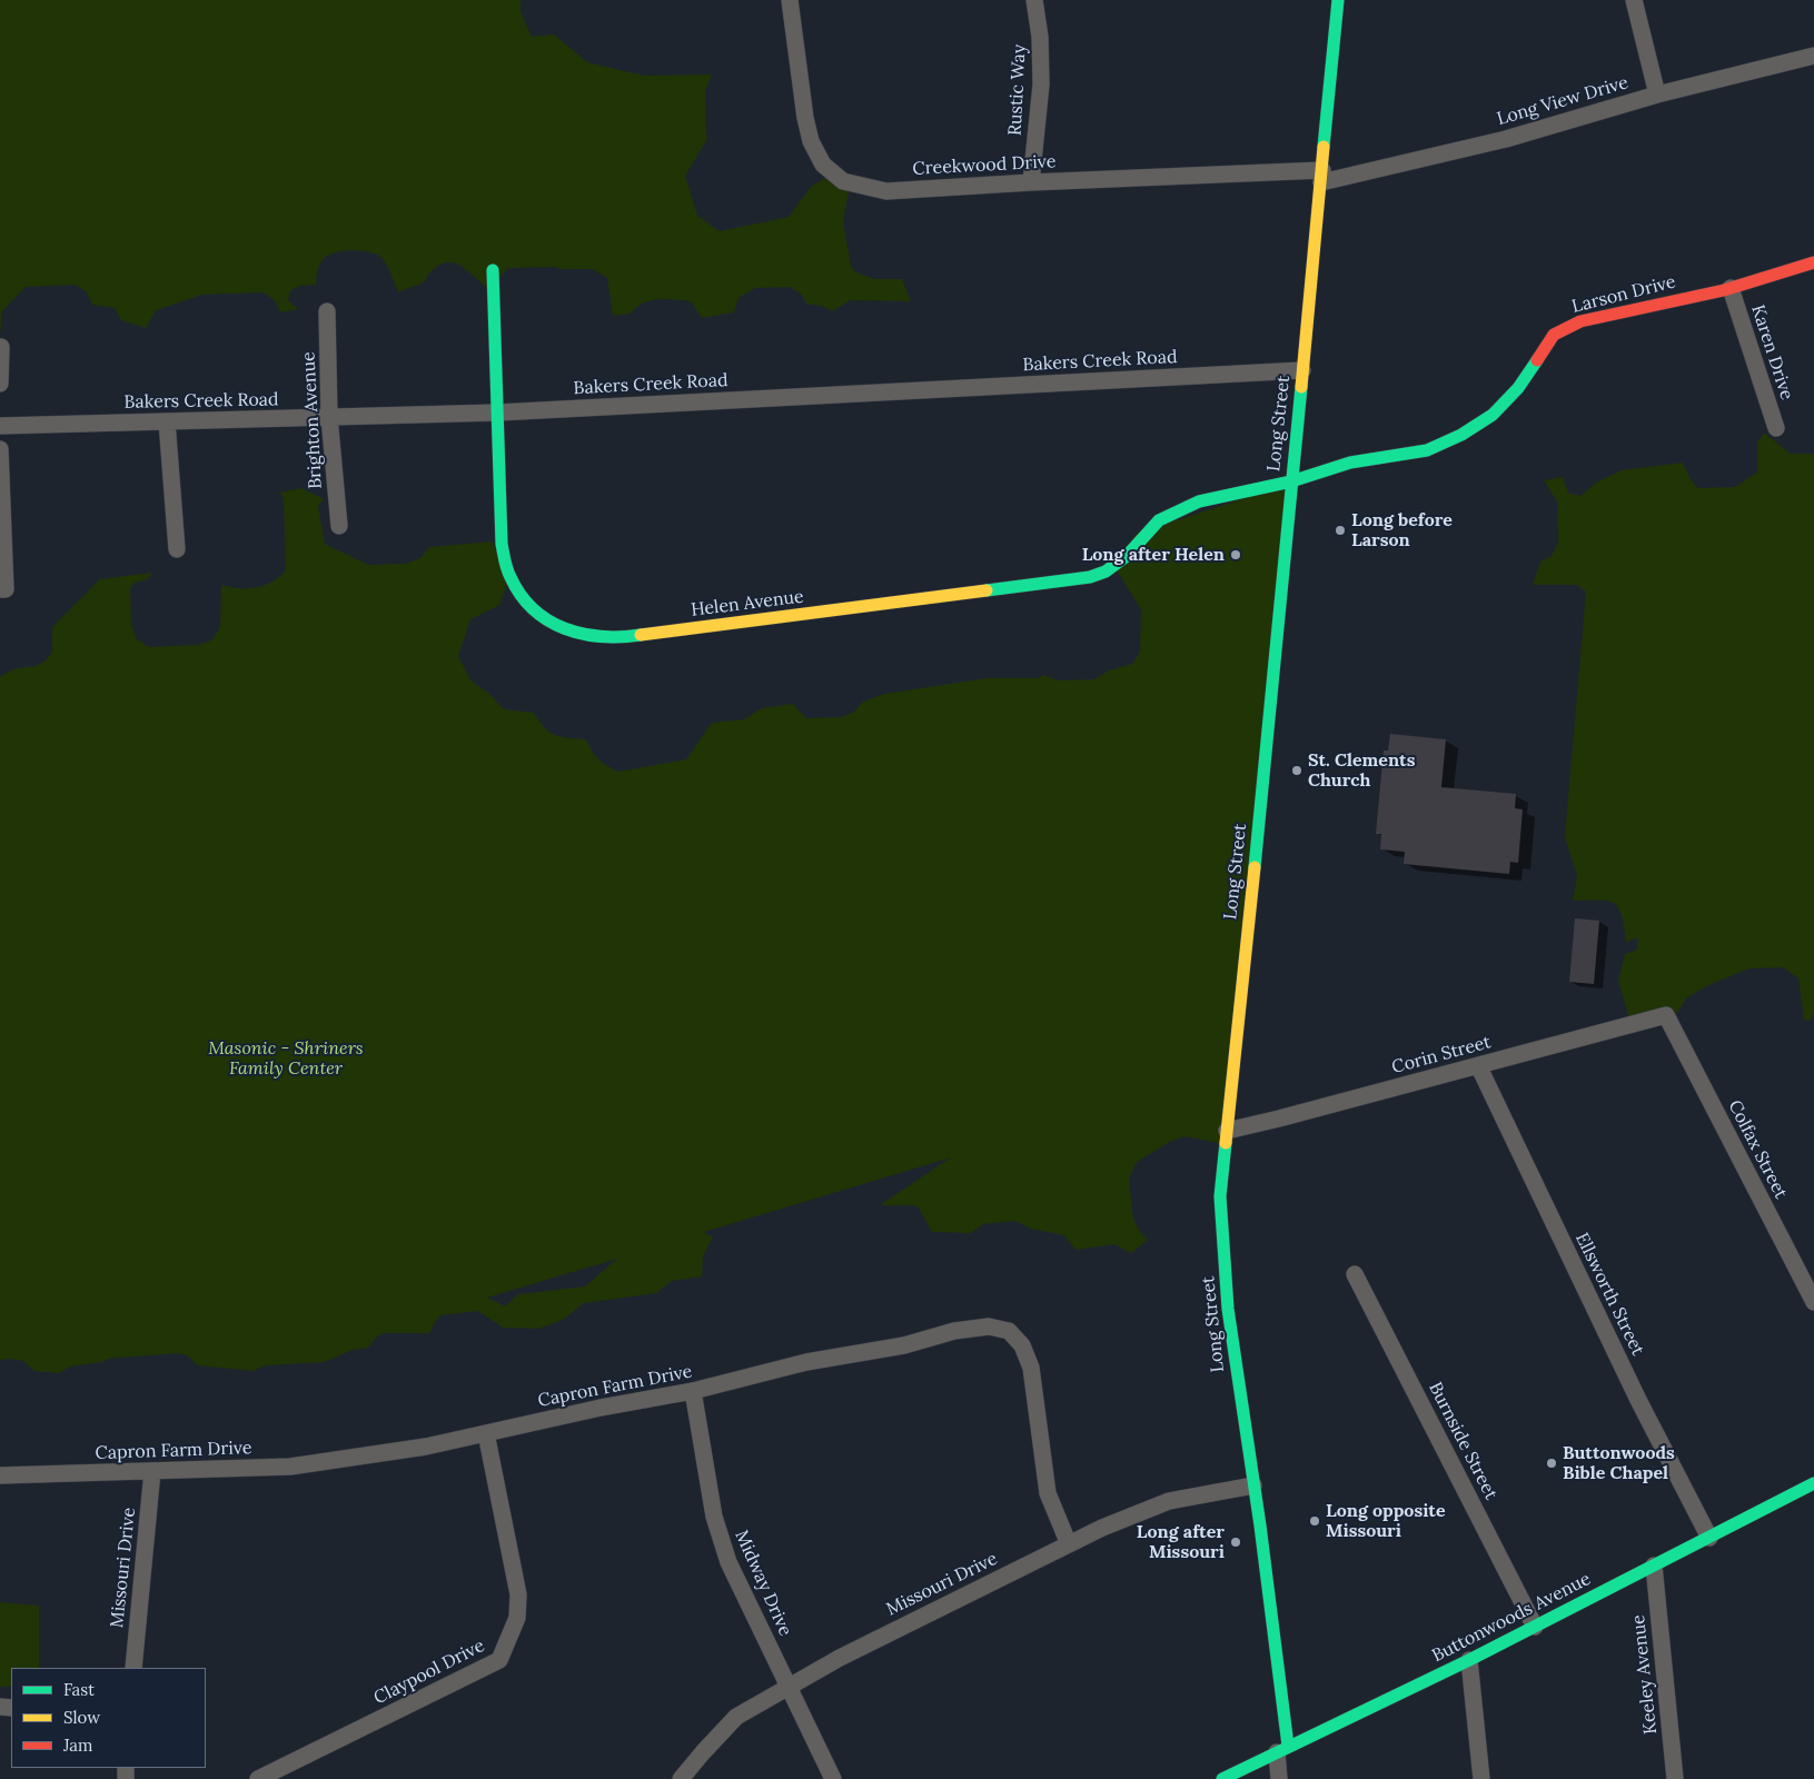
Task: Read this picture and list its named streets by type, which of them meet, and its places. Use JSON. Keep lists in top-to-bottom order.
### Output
{
  "streets": {
    "street": [
      "Rustic Way",
      "Long View Drive",
      "Creekwood Drive",
      "Larson Drive",
      "Karen Drive",
      "Bakers Creek Road",
      "Brighton Avenue",
      "Long Street",
      "Helen Avenue",
      "Corin Street",
      "Colfax Street",
      "Ellsworth Street",
      "Capron Farm Drive",
      "Burnside Street",
      "Missouri Drive",
      "Midway Drive",
      "Buttonwoods Avenue",
      "Claypool Drive",
      "Keeley Avenue"
    ]
  },
  "crossings": [
    ["Rustic Way", "Creekwood Drive"],
    ["Long View Drive", "Creekwood Drive"],
    ["Long View Drive", "Long Street"],
    ["Creekwood Drive", "Long Street"],
    ["Larson Drive", "Karen Drive"],
    ["Larson Drive", "Long Street"],
    ["Larson Drive", "Helen Avenue"],
    ["Bakers Creek Road", "Brighton Avenue"],
    ["Bakers Creek Road", "Long Street"],
    ["Bakers Creek Road", "Helen Avenue"],
    ["Long Street", "Helen Avenue"],
    ["Long Street", "Corin Street"],
    ["Long Street", "Missouri Drive"],
    ["Long Street", "Buttonwoods Avenue"],
    ["Corin Street", "Colfax Street"],
    ["Corin Street", "Ellsworth Street"],
    ["Ellsworth Street", "Buttonwoods Avenue"],
    ["Capron Farm Drive", "Missouri Drive"],
    ["Capron Farm Drive", "Midway Drive"],
    ["Capron Farm Drive", "Claypool Drive"],
    ["Burnside Street", "Buttonwoods Avenue"],
    ["Missouri Drive", "Midway Drive"],
    ["Buttonwoods Avenue", "Keeley Avenue"]
  ],
  "parks": ["Masonic - Shriners Family Center"],
  "places": [
    "Long before Larson",
    "Long after Helen",
    "St. Clements Church",
    "Buttonwoods Bible Chapel",
    "Long opposite Missouri",
    "Long after Missouri"
  ],
  "legend": ["Fast", "Slow", "Jam"]
}
